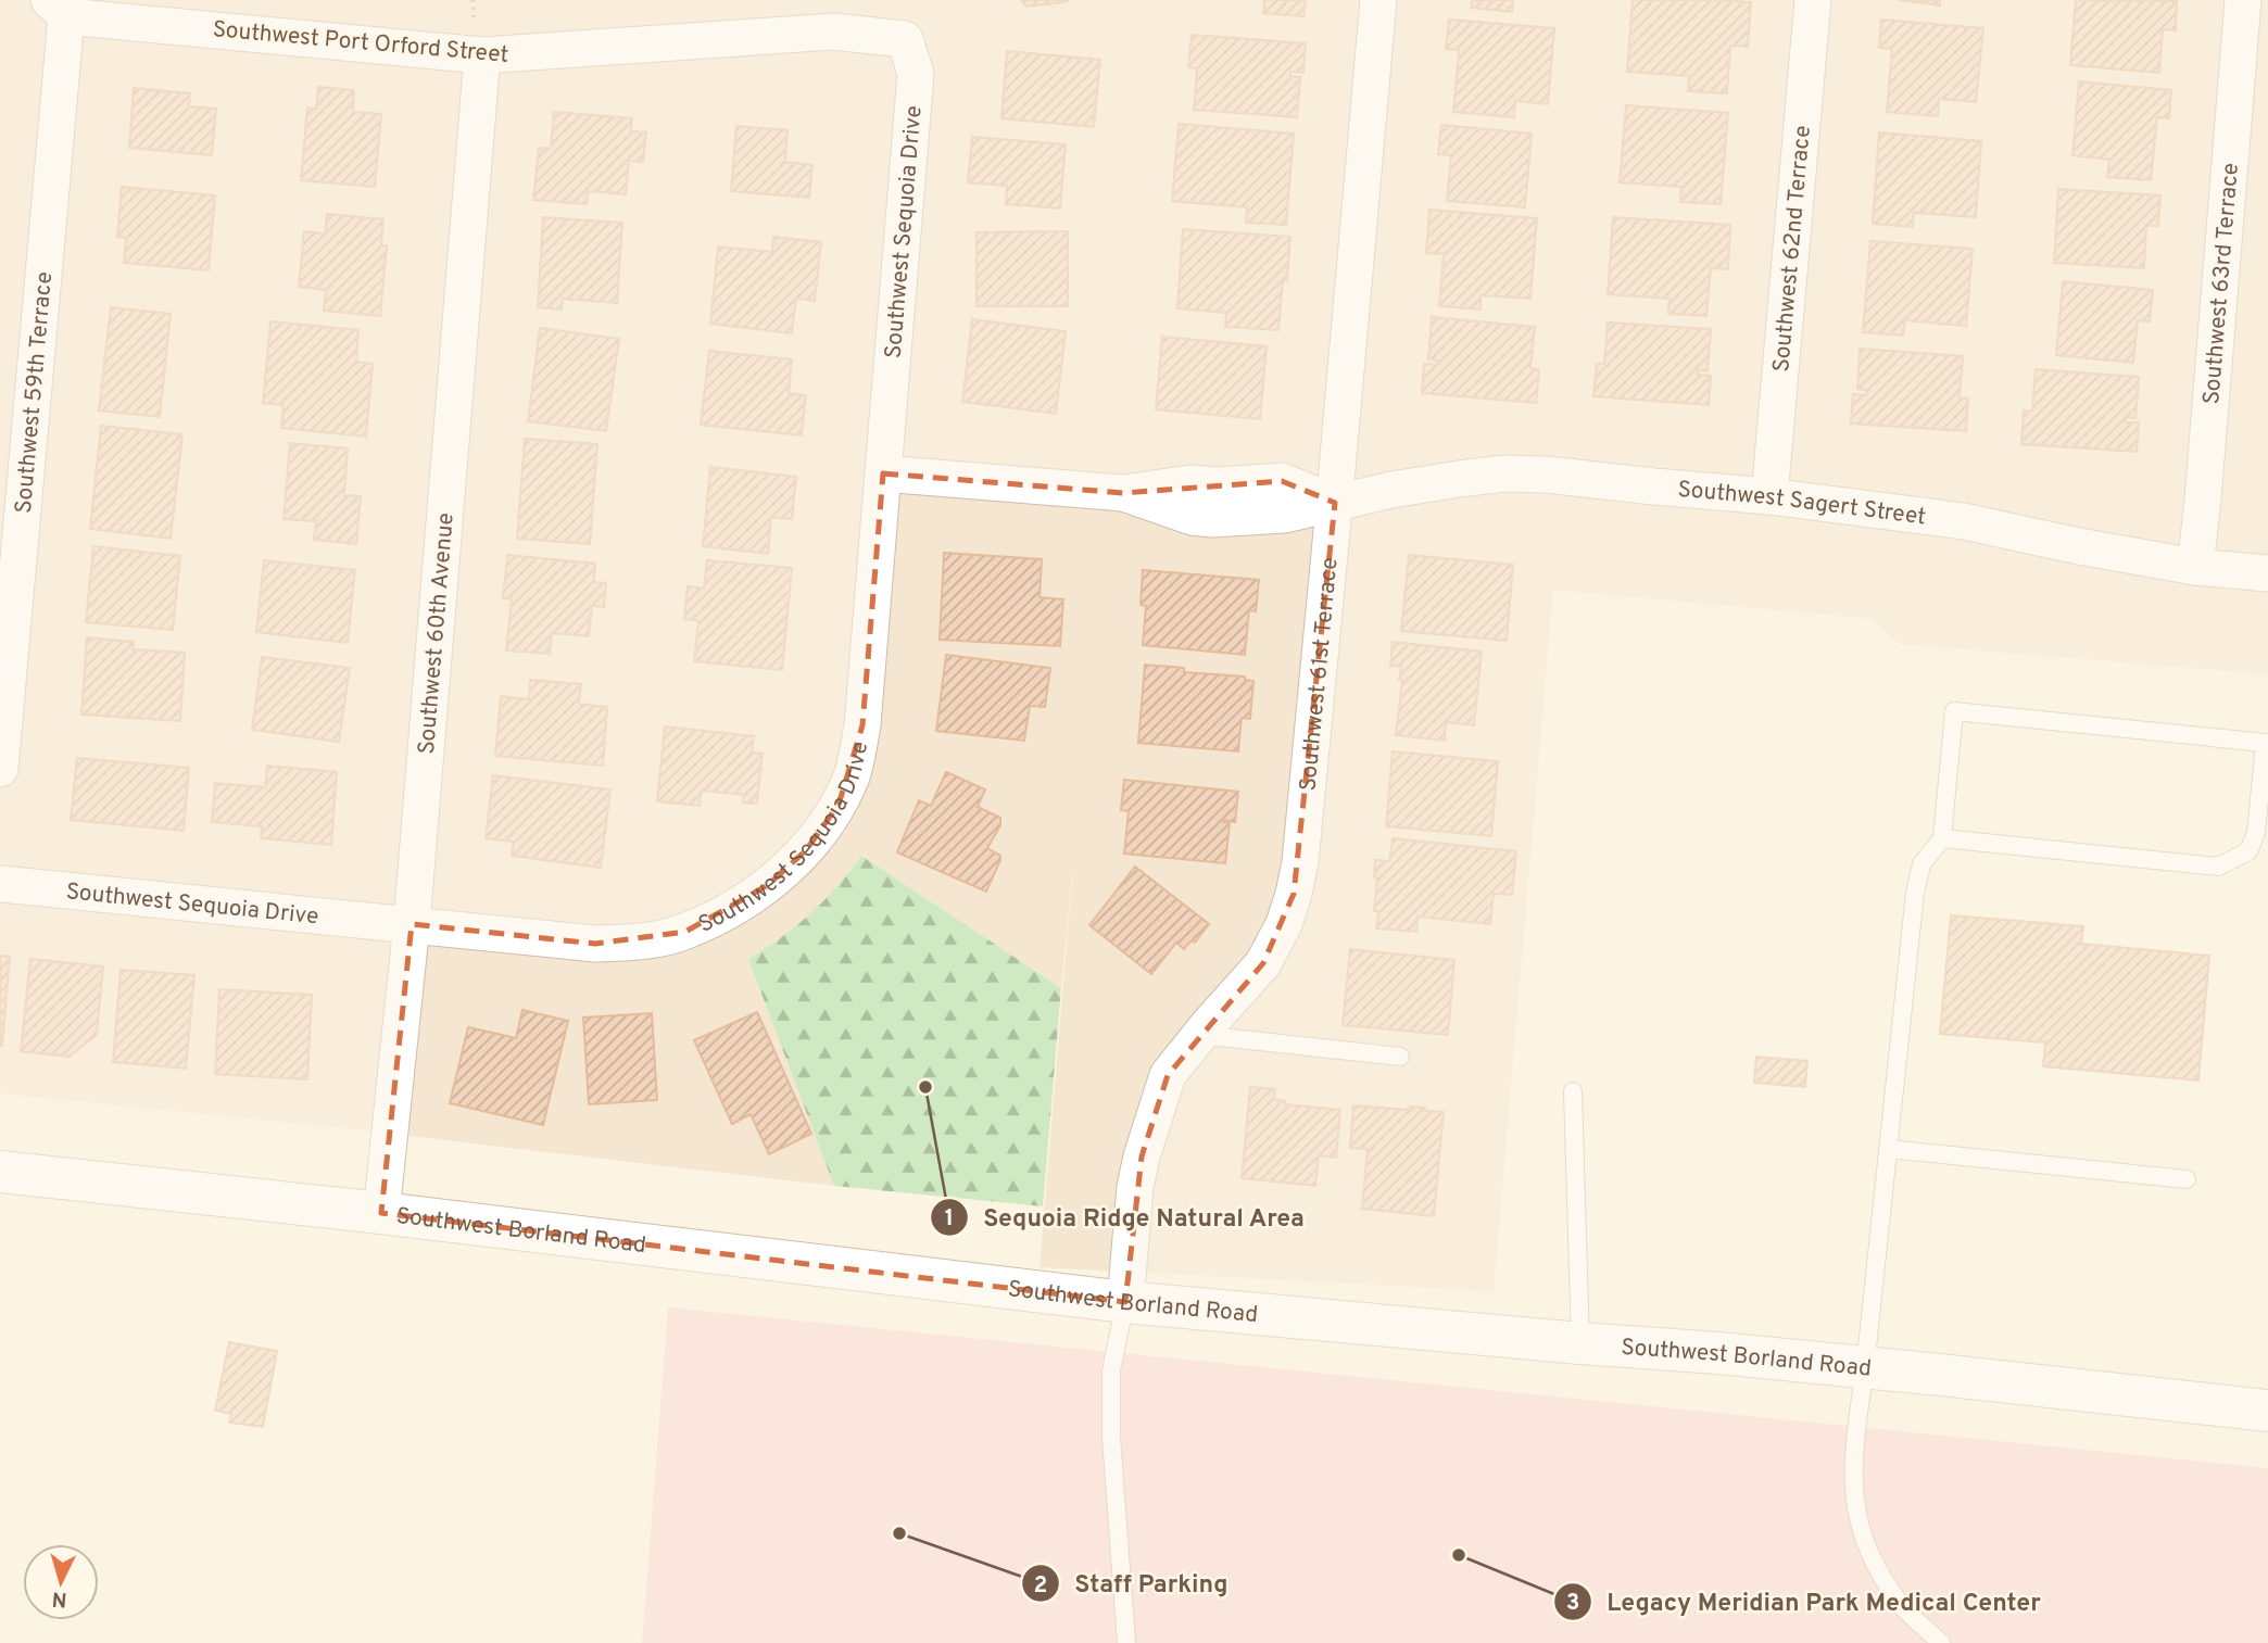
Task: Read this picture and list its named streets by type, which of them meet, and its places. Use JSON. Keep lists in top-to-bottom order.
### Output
{
  "streets": {
    "main road": ["Southwest Borland Road"],
    "street": [
      "Southwest Port Orford Street",
      "Southwest Sequoia Drive",
      "Southwest 62nd Terrace",
      "Southwest 63rd Terrace",
      "Southwest 59th Terrace",
      "Southwest Sagert Street",
      "Southwest 60th Avenue",
      "Southwest 61st Terrace"
    ]
  },
  "crossings": [
    ["Southwest Port Orford Street", "Southwest Sequoia Drive"],
    ["Southwest Port Orford Street", "Southwest 59th Terrace"],
    ["Southwest Port Orford Street", "Southwest 60th Avenue"],
    ["Southwest Sequoia Drive", "Southwest 60th Avenue"],
    ["Southwest 62nd Terrace", "Southwest Sagert Street"],
    ["Southwest 63rd Terrace", "Southwest Sagert Street"],
    ["Southwest Sagert Street", "Southwest 61st Terrace"],
    ["Southwest 60th Avenue", "Southwest Borland Road"],
    ["Southwest 61st Terrace", "Southwest Borland Road"]
  ],
  "places": ["Sequoia Ridge Natural Area", "Staff Parking", "Legacy Meridian Park Medical Center"],
  "north": "bottom"
}
